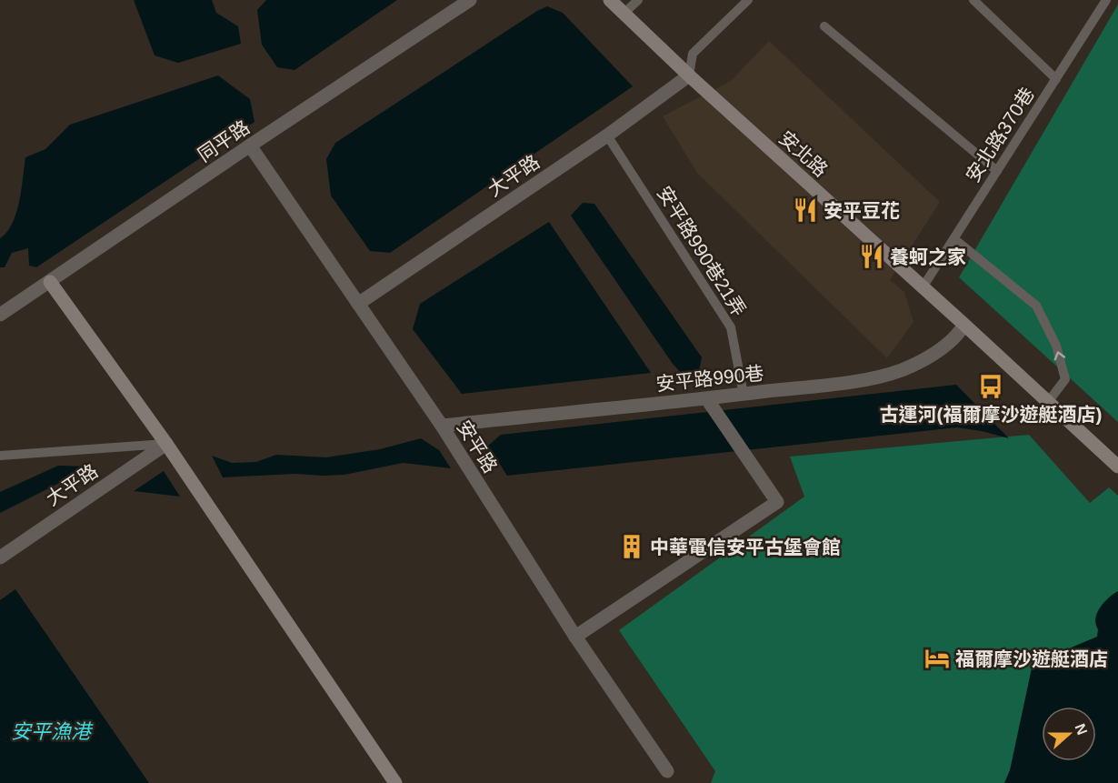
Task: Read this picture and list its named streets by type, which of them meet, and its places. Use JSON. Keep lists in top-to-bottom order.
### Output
{
  "streets": {
    "street": [
      "同平路",
      "安北路",
      "大平路",
      "安平路990巷",
      "安平路"
    ],
    "lane": ["安北路370巷", "安平路990巷21弄"]
  },
  "crossings": [
    ["安北路370巷", "安北路"],
    ["同平路", "安平路"],
    ["安北路", "大平路"],
    ["安北路", "安平路990巷"],
    ["大平路", "安平路990巷21弄"],
    ["大平路", "安平路"],
    ["安平路990巷21弄", "安平路990巷"],
    ["安平路990巷", "安平路"]
  ],
  "water": ["安平漁港"],
  "places": {
    "restaurant": ["安平豆花", "養蚵之家"],
    "bus stop": ["古運河(福爾摩沙遊艇酒店)"],
    "building": ["中華電信安平古堡會館"],
    "hotel": ["福爾摩沙遊艇酒店"]
  },
  "north": "right"
}
